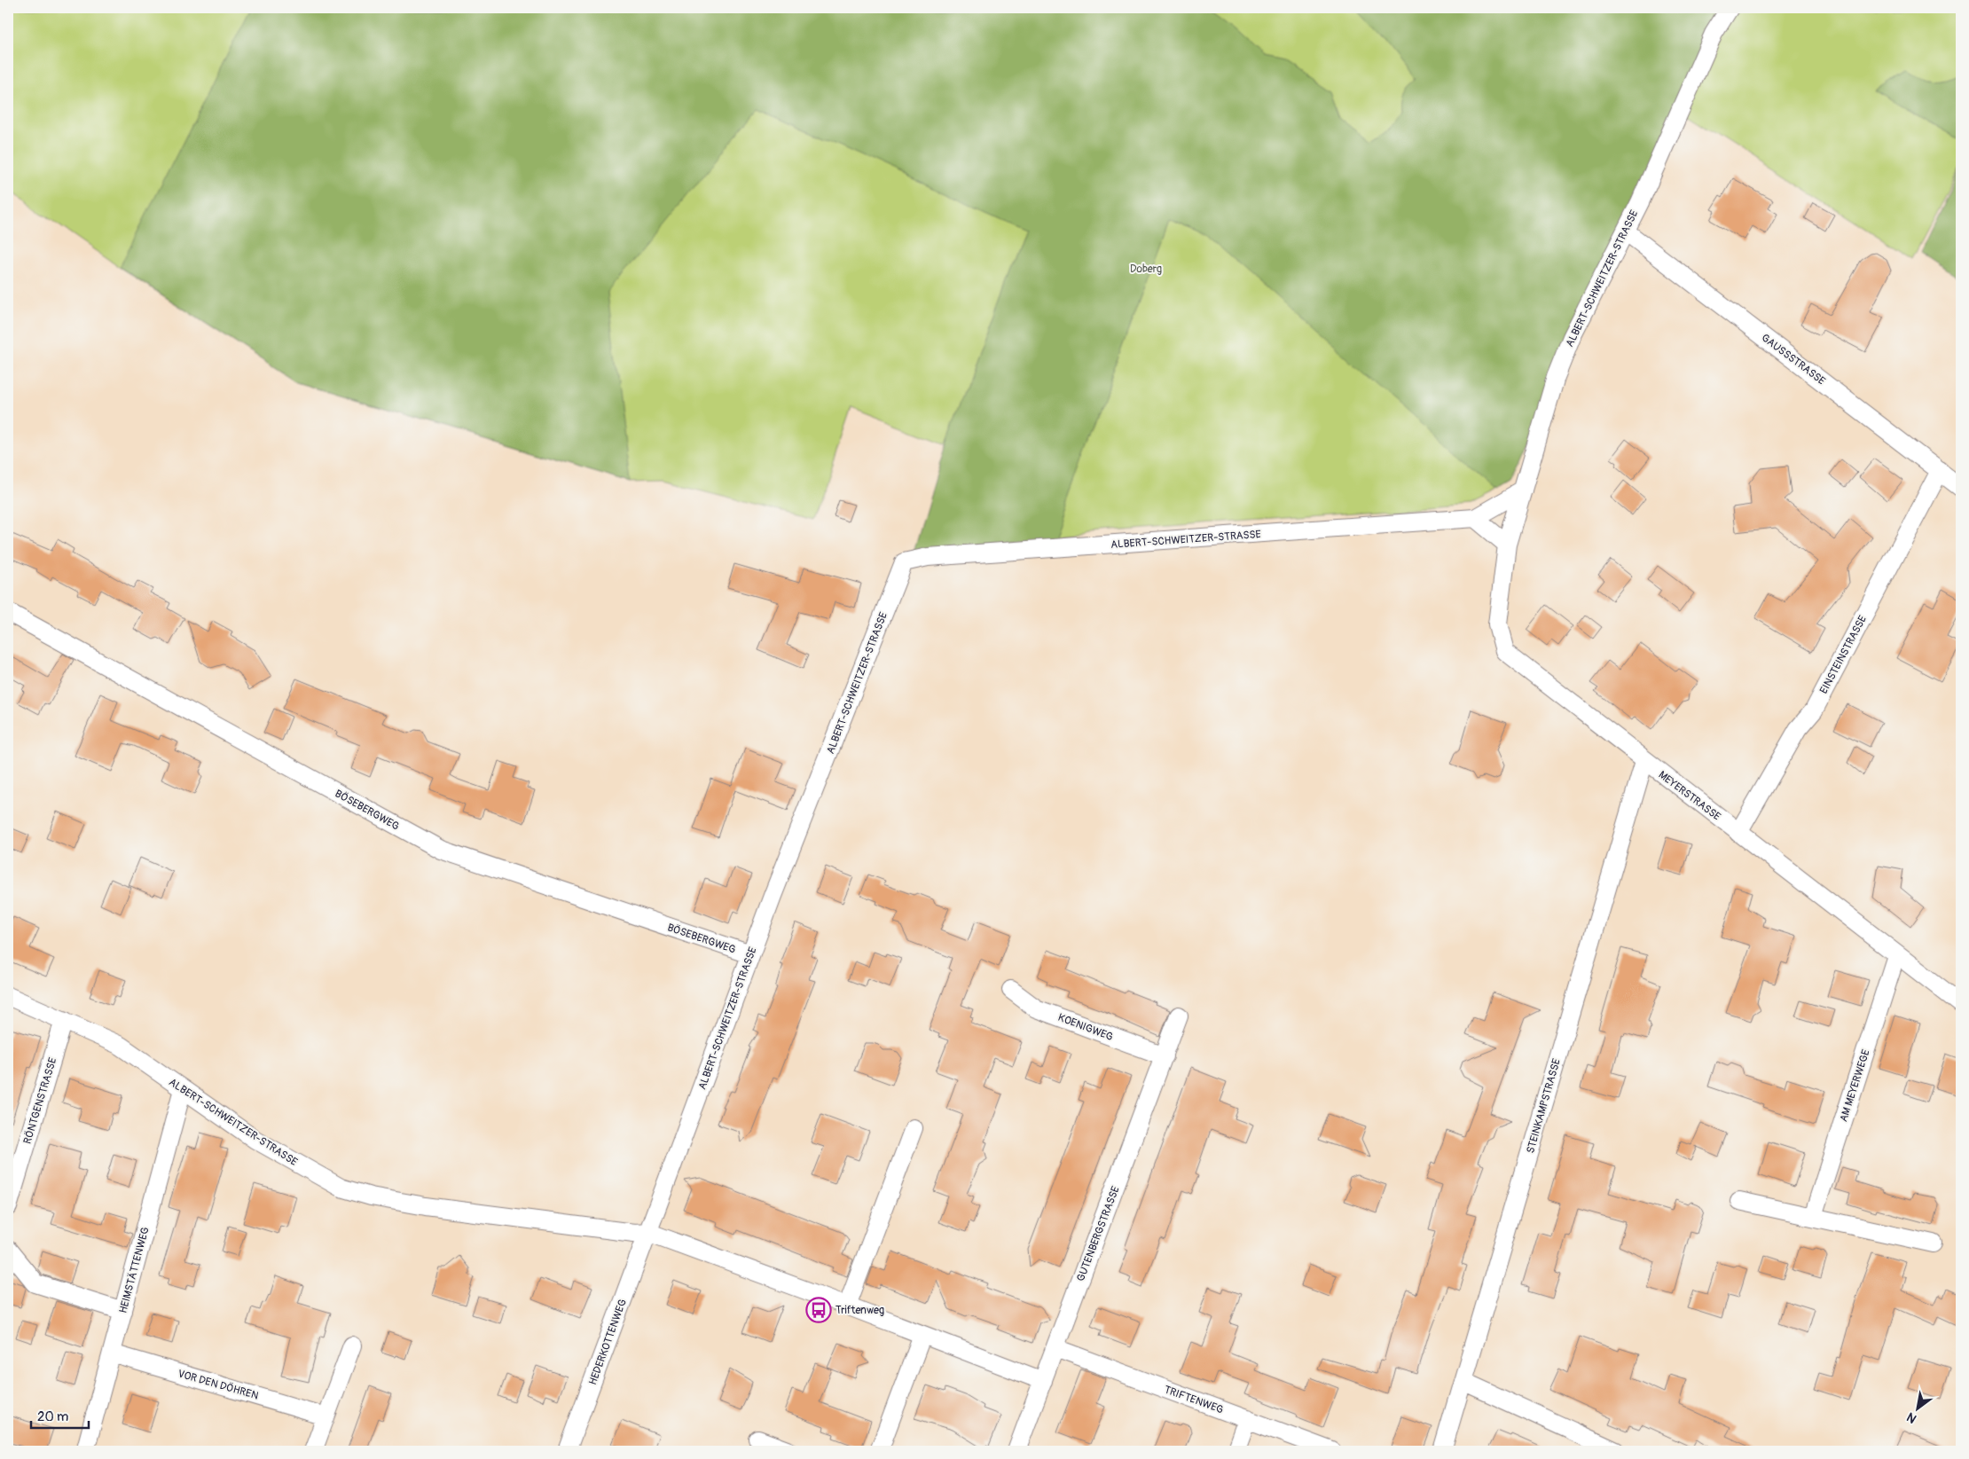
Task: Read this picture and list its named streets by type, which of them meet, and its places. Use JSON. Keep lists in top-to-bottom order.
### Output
{
  "streets": {
    "street": [
      "ALBERT-SCHWEITZER-STRASSE",
      "GAUSSSTRASSE",
      "EINSTEINSTRASSE",
      "MEYERSTRASSE",
      "BÖSEBERGWEG",
      "KOENIGWEG",
      "AM MEYERWEGE",
      "RÖNTGENSTRASSE",
      "STEINKAMPSTRASSE",
      "GUTENBERGSTRASSE",
      "HEIMSTÄTTENWEG",
      "HEDERKOTTENWEG",
      "VOR DEN DÖHREN",
      "TRIFTENWEG"
    ]
  },
  "crossings": [
    ["ALBERT-SCHWEITZER-STRASSE", "GAUSSSTRASSE"],
    ["ALBERT-SCHWEITZER-STRASSE", "MEYERSTRASSE"],
    ["ALBERT-SCHWEITZER-STRASSE", "BÖSEBERGWEG"],
    ["ALBERT-SCHWEITZER-STRASSE", "RÖNTGENSTRASSE"],
    ["ALBERT-SCHWEITZER-STRASSE", "HEIMSTÄTTENWEG"],
    ["ALBERT-SCHWEITZER-STRASSE", "HEDERKOTTENWEG"],
    ["GAUSSSTRASSE", "EINSTEINSTRASSE"],
    ["EINSTEINSTRASSE", "MEYERSTRASSE"],
    ["MEYERSTRASSE", "AM MEYERWEGE"],
    ["MEYERSTRASSE", "STEINKAMPSTRASSE"],
    ["KOENIGWEG", "GUTENBERGSTRASSE"],
    ["GUTENBERGSTRASSE", "TRIFTENWEG"],
    ["HEIMSTÄTTENWEG", "VOR DEN DÖHREN"]
  ],
  "parks": ["Doberg"],
  "places": {
    "bus stop": ["Triftenweg"]
  },
  "scale_bar": "20 m",
  "north": "bottom left"
}
